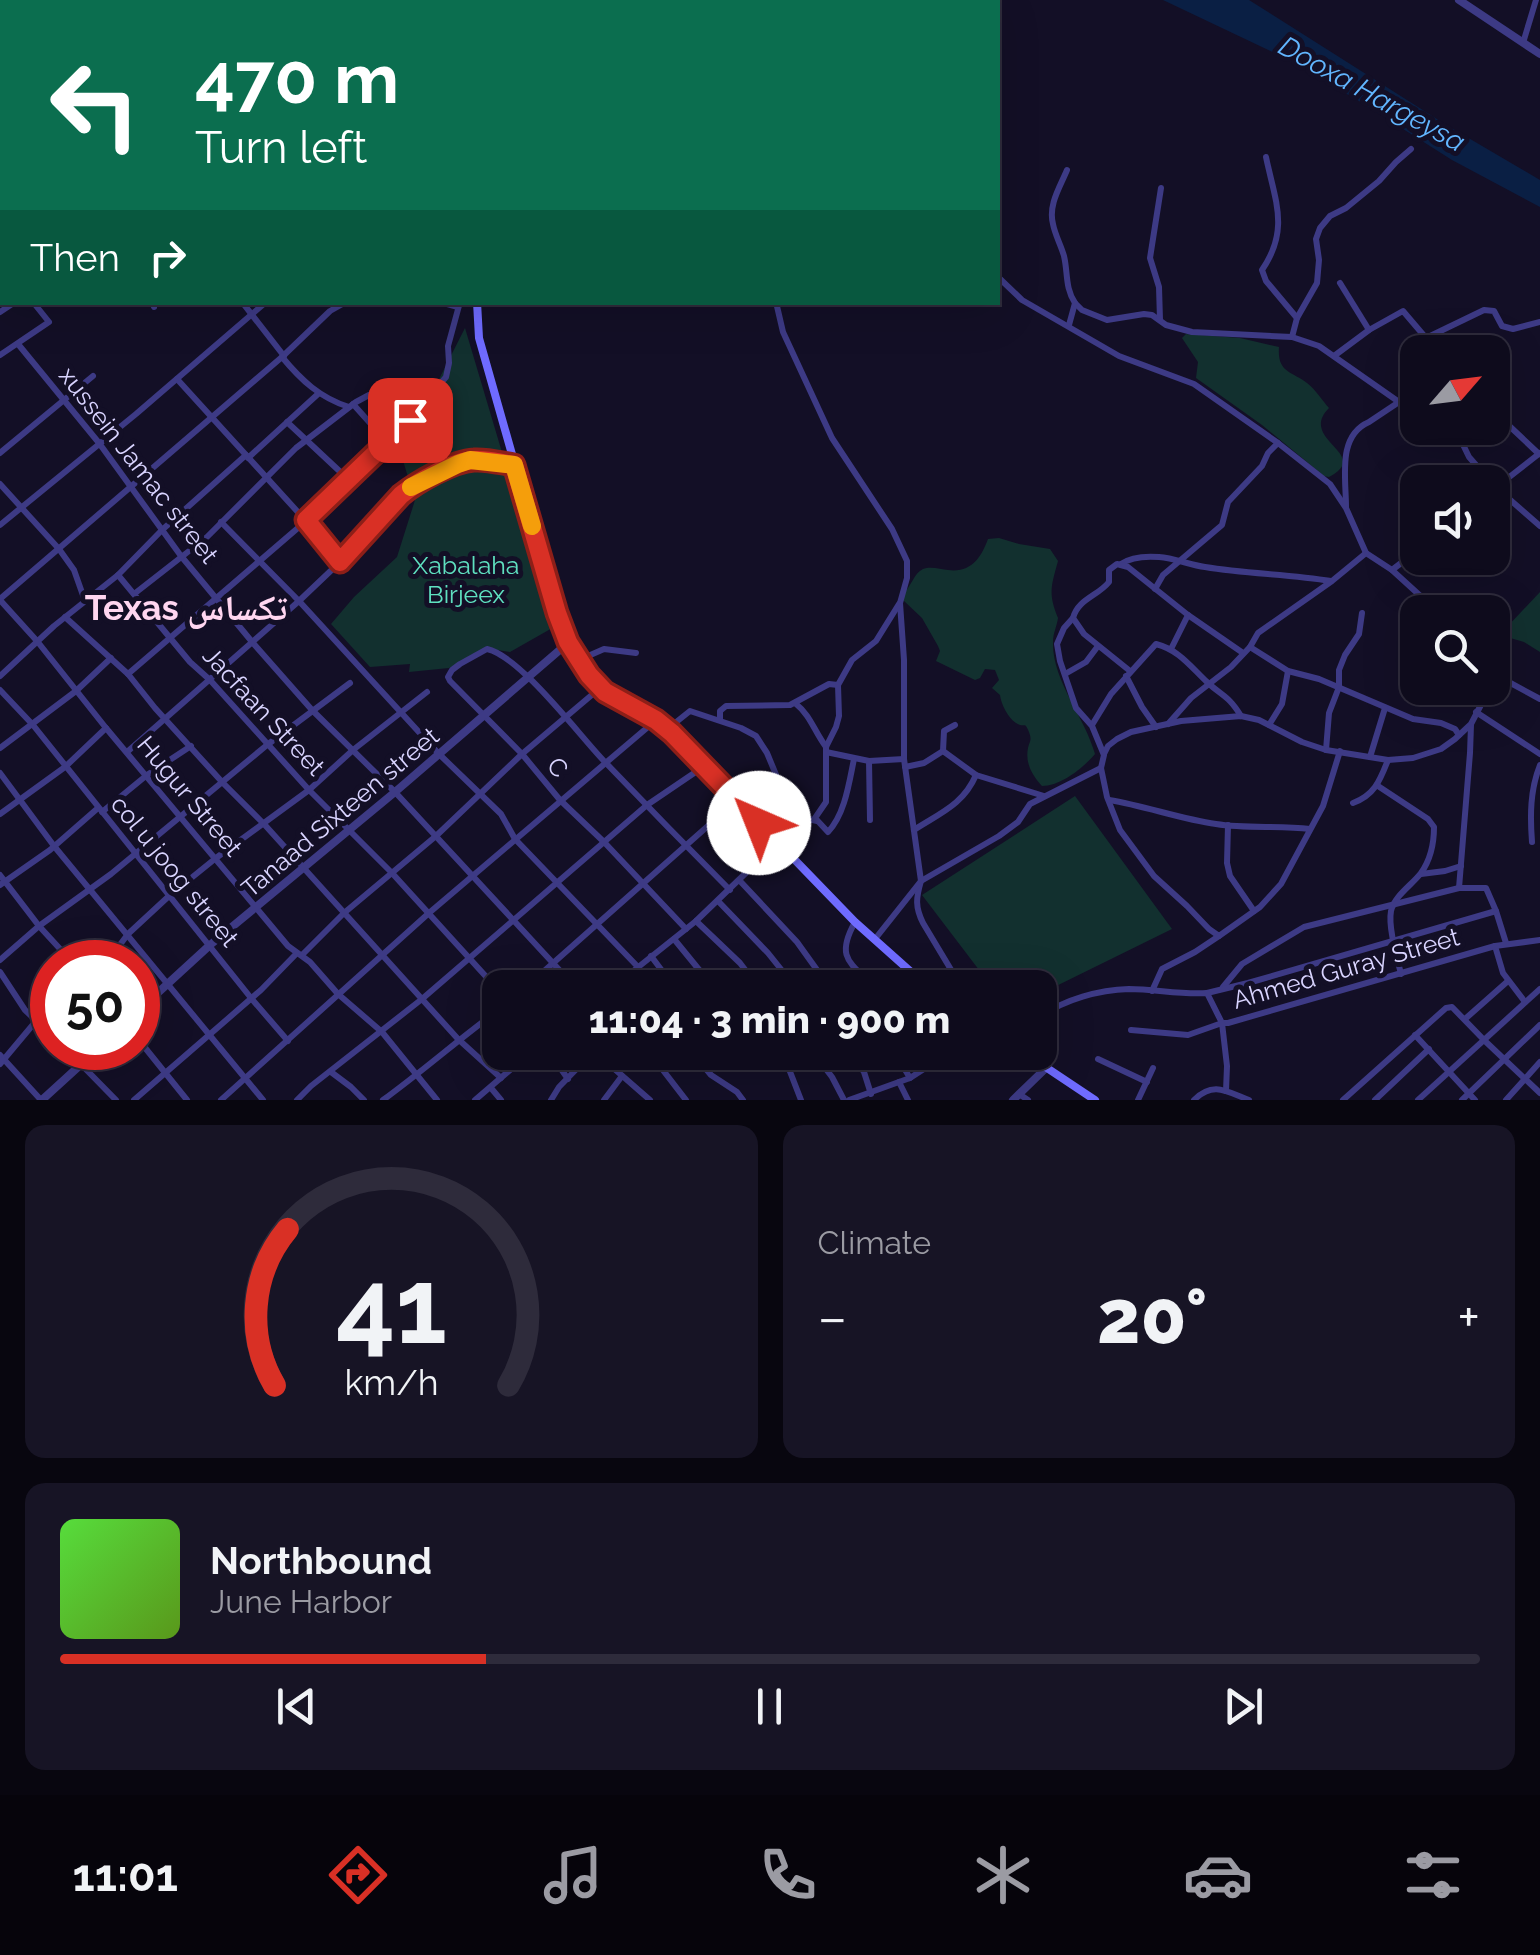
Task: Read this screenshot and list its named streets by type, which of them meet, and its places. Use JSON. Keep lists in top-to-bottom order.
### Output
{
  "streets": {
    "street": [
      "xussein Jamac street",
      "Jacfaan Street",
      "C",
      "Hugur Street",
      "Tanaad Sixteen street",
      "col u joog street",
      "Ahmed Guray Street"
    ]
  },
  "crossings": [
    ["xussein Jamac street", "Tanaad Sixteen street"],
    ["Jacfaan Street", "Tanaad Sixteen street"],
    ["C", "Tanaad Sixteen street"],
    ["Hugur Street", "Tanaad Sixteen street"],
    ["Tanaad Sixteen street", "col u joog street"]
  ],
  "districts": ["Texas تكساس"],
  "water": ["Dooxa Hargeysa"],
  "parks": ["Xabalaha Birjeex"],
  "north": "top right",
  "page": {
    "turn": ["470 m", "Turn left"],
    "then": "Then",
    "limit": "50",
    "trip": "11:04 · 3 min · 900 m",
    "tile": "Climate",
    "heat": ["−", "20°", "+"],
    "song": ["Northbound", "June Harbor"],
    "tabs": "11:01",
    "gauge": ["41", "km/h"]
  }
}
